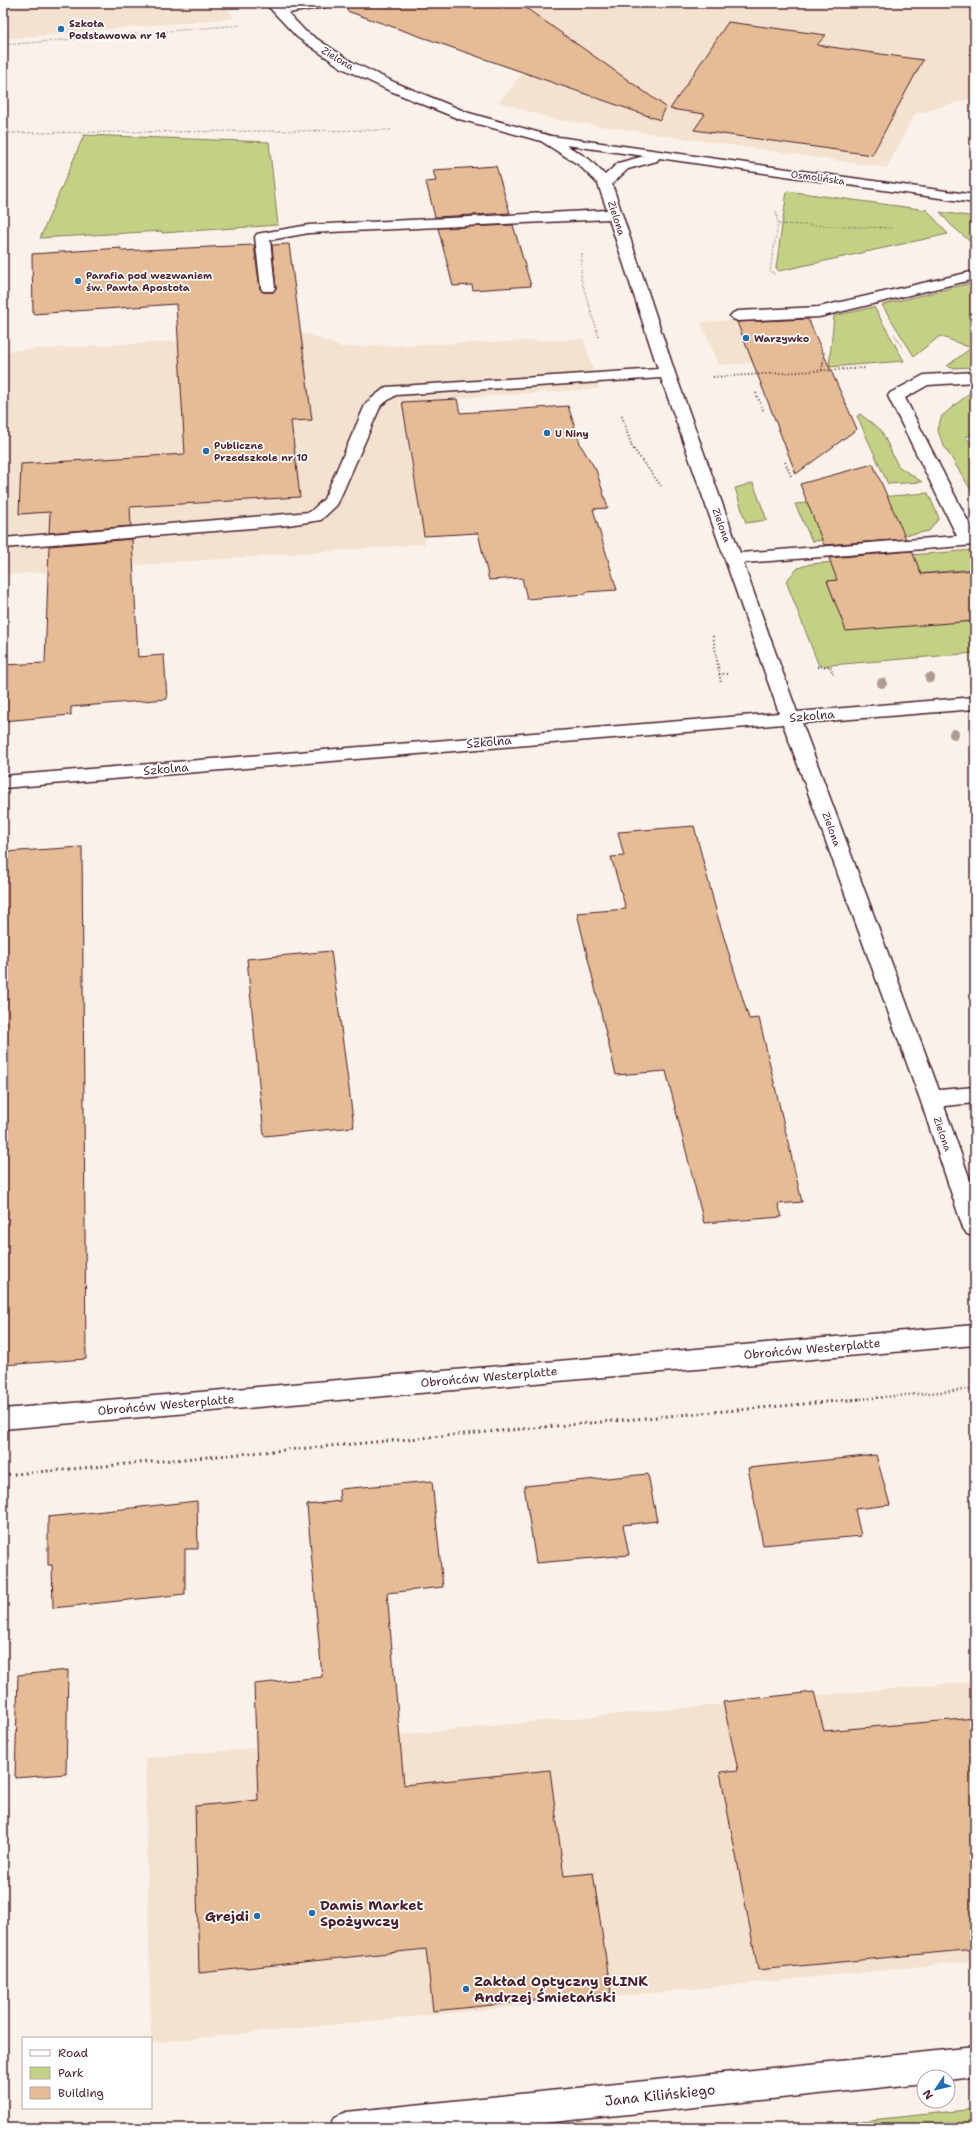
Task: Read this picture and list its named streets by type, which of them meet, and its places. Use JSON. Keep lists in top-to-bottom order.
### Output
{
  "streets": {
    "street": [
      "Zielona",
      "Osmolińska",
      "Szkolna",
      "Obrońców Westerplatte",
      "Jana Kilińskiego"
    ]
  },
  "crossings": [
    ["Zielona", "Osmolińska"],
    ["Zielona", "Szkolna"]
  ],
  "places": [
    "Szkoła Podstawowa nr 14",
    "Parafia pod wezwaniem św. Pawła Apostoła",
    "Warzywko",
    "U Niny",
    "Publiczne Przedszkole nr 10",
    "Damis Market Spożywczy",
    "Grejdi",
    "Zakład Optyczny BLINK Andrzej Śmietański"
  ],
  "legend": ["Road", "Park", "Building"],
  "north": "bottom left"
}
